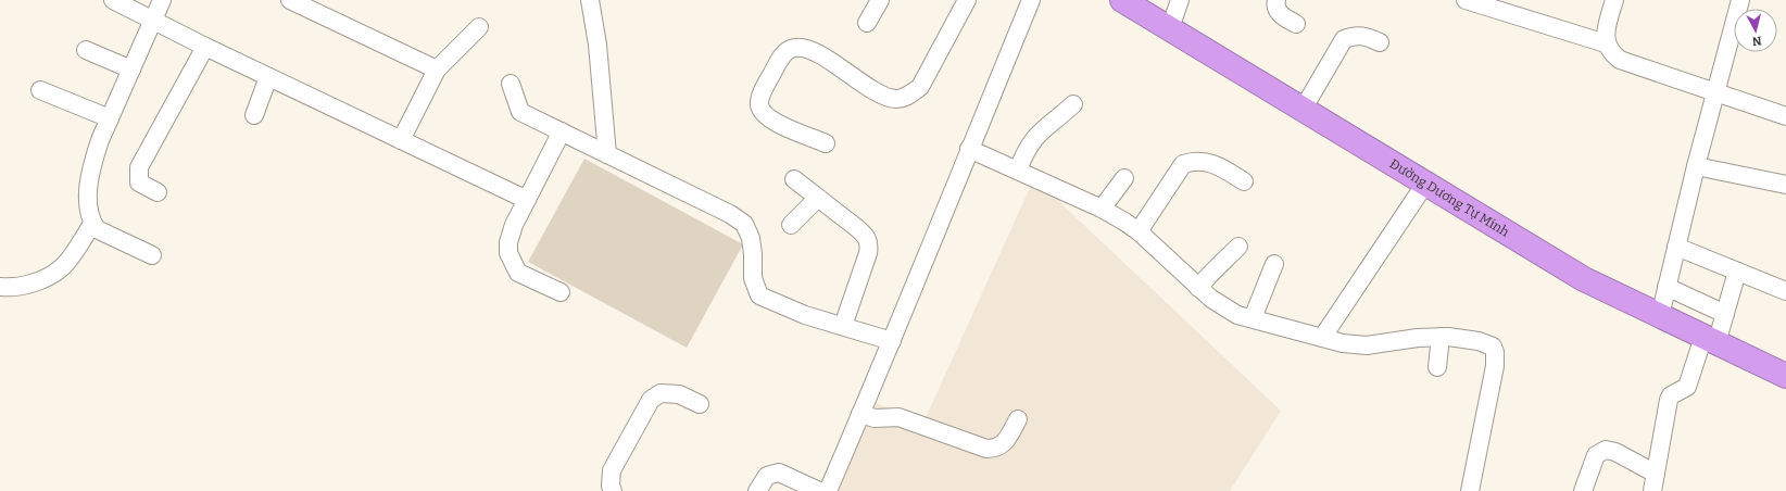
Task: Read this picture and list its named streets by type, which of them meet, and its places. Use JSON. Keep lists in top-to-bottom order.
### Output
{
  "streets": {
    "highway": ["Đường Dương Tự Minh"]
  },
  "north": "bottom"
}
